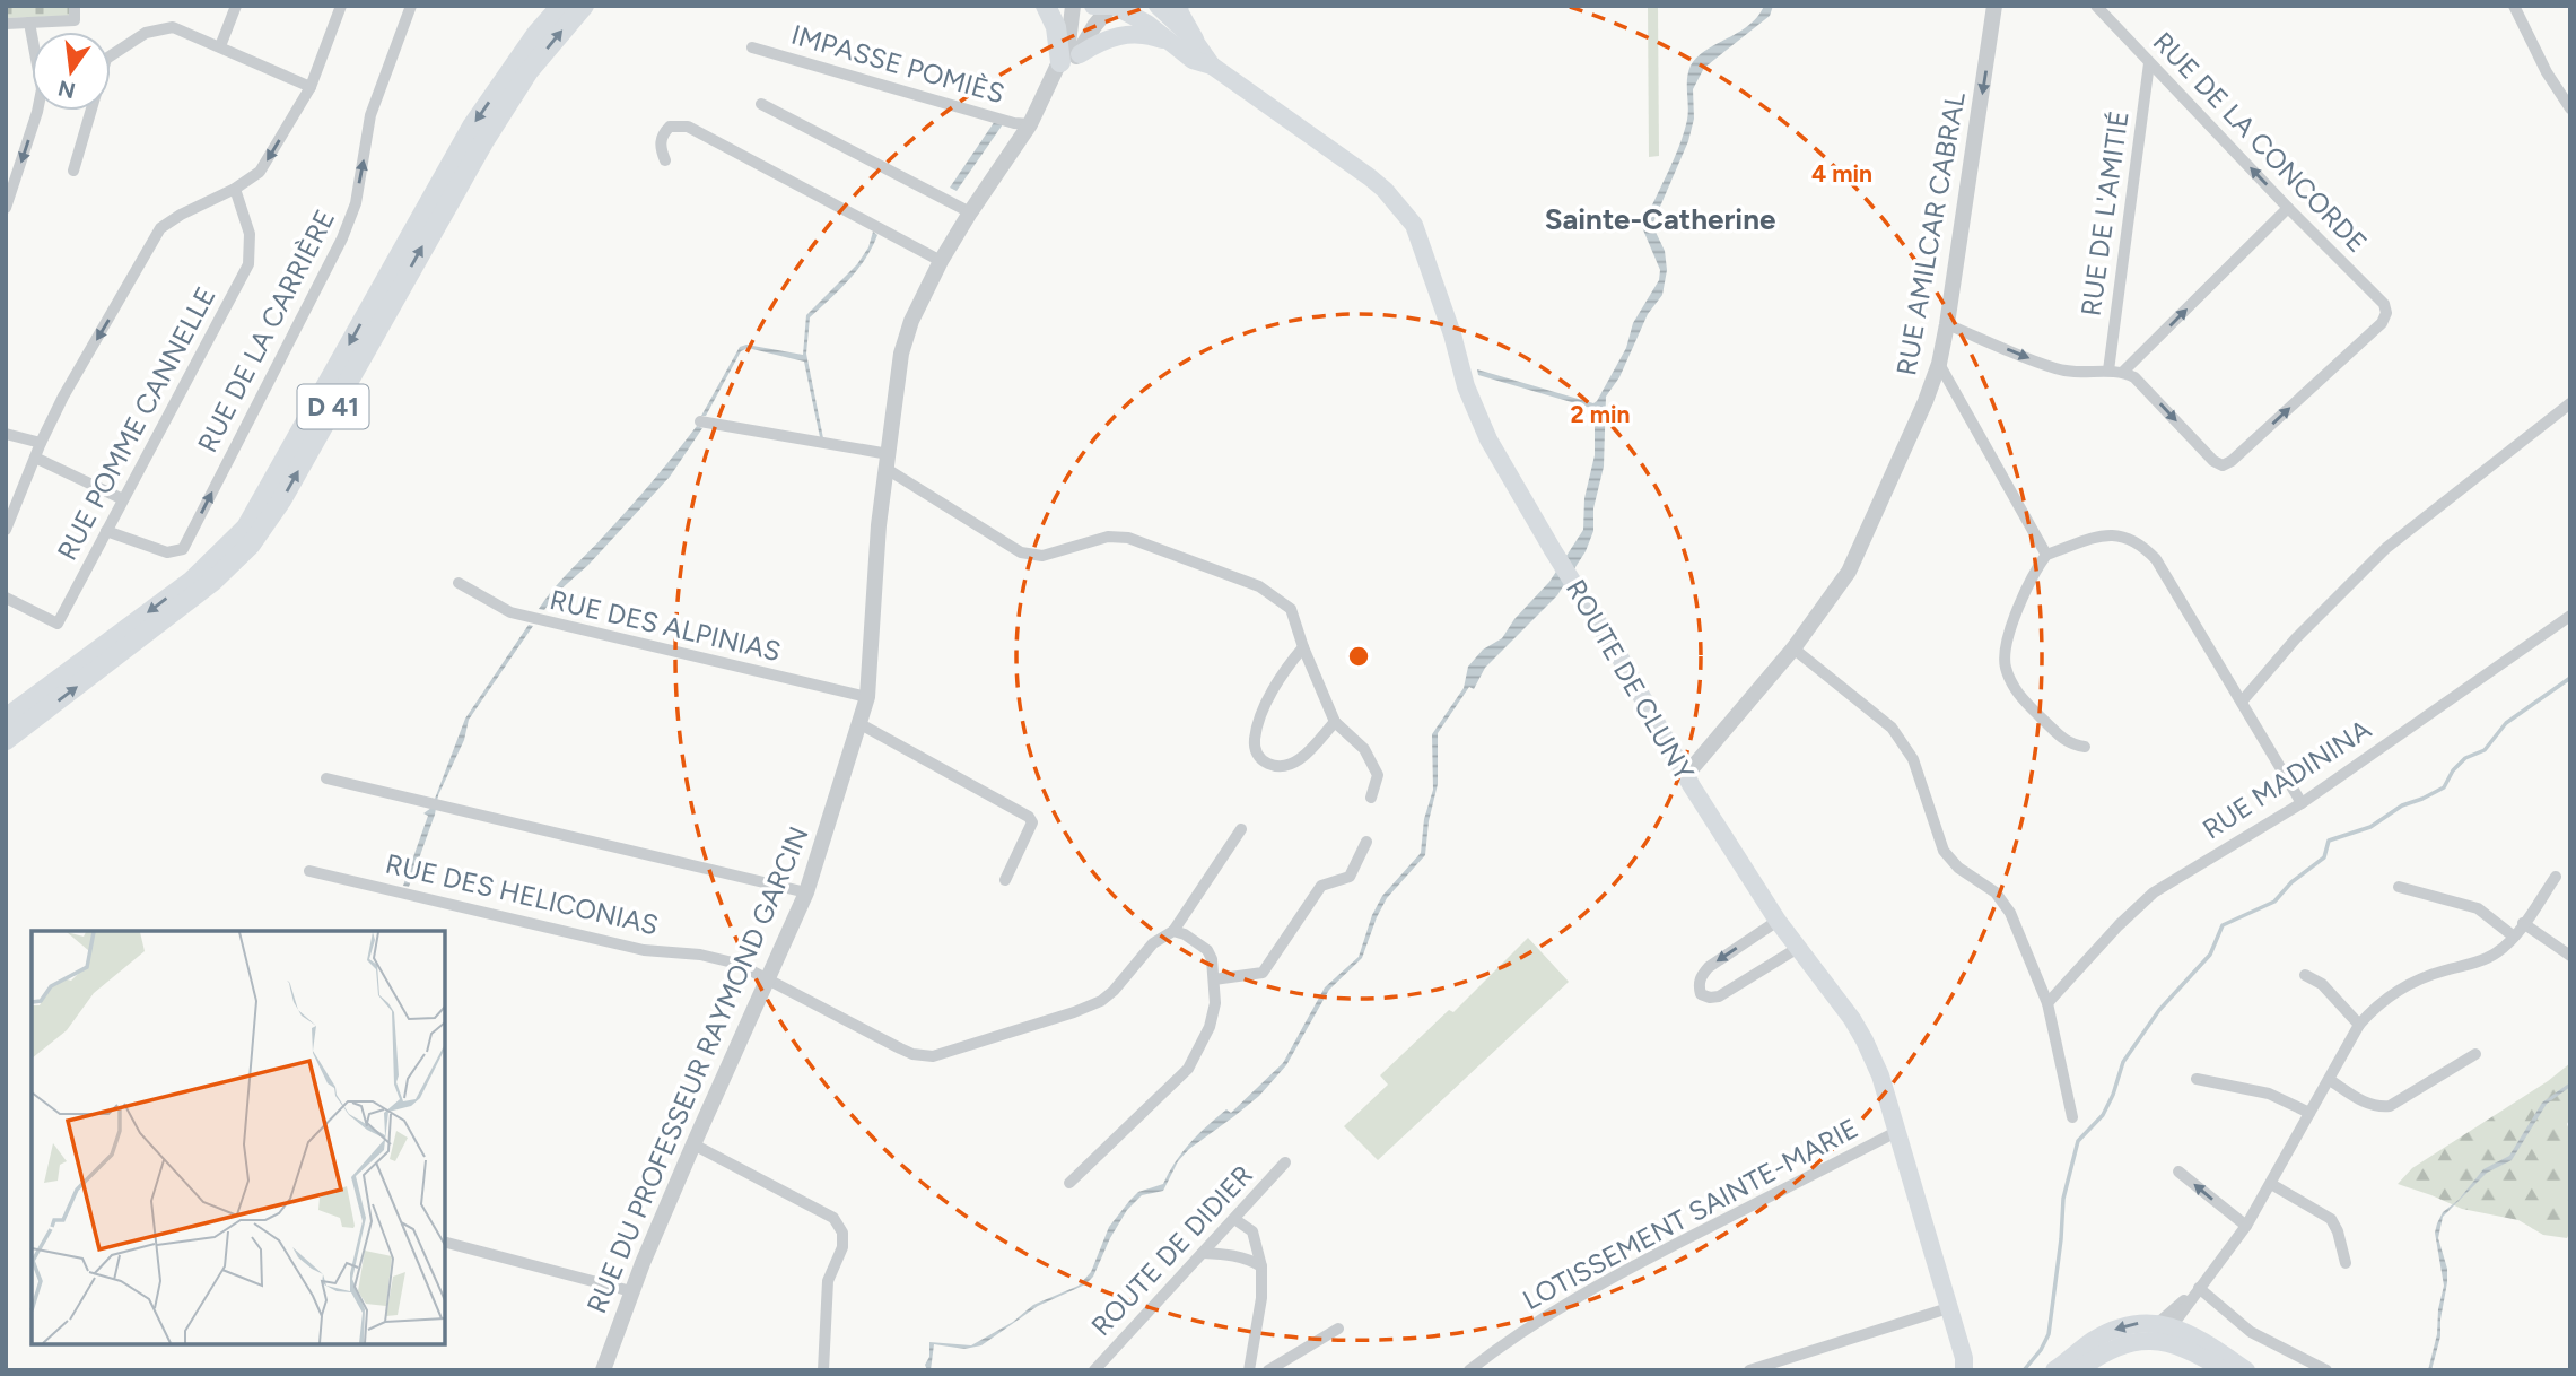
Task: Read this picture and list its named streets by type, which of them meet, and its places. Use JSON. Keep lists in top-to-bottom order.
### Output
{
  "streets": {
    "highway": ["D 41"],
    "main road": ["ROUTE DE CLUNY"],
    "street": [
      "IMPASSE POMIÈS",
      "RUE DE LA CONCORDE",
      "RUE DE L'AMITIÉ",
      "RUE AMILCAR CABRAL",
      "RUE DE LA CARRIÈRE",
      "RUE POMME CANNELLE",
      "RUE DES ALPINIAS",
      "RUE MADININA",
      "RUE DES HELICONIAS",
      "RUE DU PROFESSEUR RAYMOND GARCIN",
      "LOTISSEMENT SAINTE-MARIE",
      "ROUTE DE DIDIER"
    ]
  },
  "crossings": [
    ["IMPASSE POMIÈS", "RUE DU PROFESSEUR RAYMOND GARCIN"],
    ["RUE DE LA CONCORDE", "RUE DE L'AMITIÉ"],
    ["RUE AMILCAR CABRAL", "ROUTE DE CLUNY"],
    ["RUE DE LA CARRIÈRE", "RUE POMME CANNELLE"],
    ["RUE DES ALPINIAS", "RUE DU PROFESSEUR RAYMOND GARCIN"],
    ["ROUTE DE CLUNY", "RUE DU PROFESSEUR RAYMOND GARCIN"],
    ["ROUTE DE CLUNY", "LOTISSEMENT SAINTE-MARIE"],
    ["RUE DES HELICONIAS", "RUE DU PROFESSEUR RAYMOND GARCIN"]
  ],
  "one_way": ["RUE AMILCAR CABRAL", "RUE DE LA CARRIÈRE"],
  "districts": ["Sainte-Catherine"],
  "north": "bottom",
  "rings": ["4 min", "2 min"]
}
